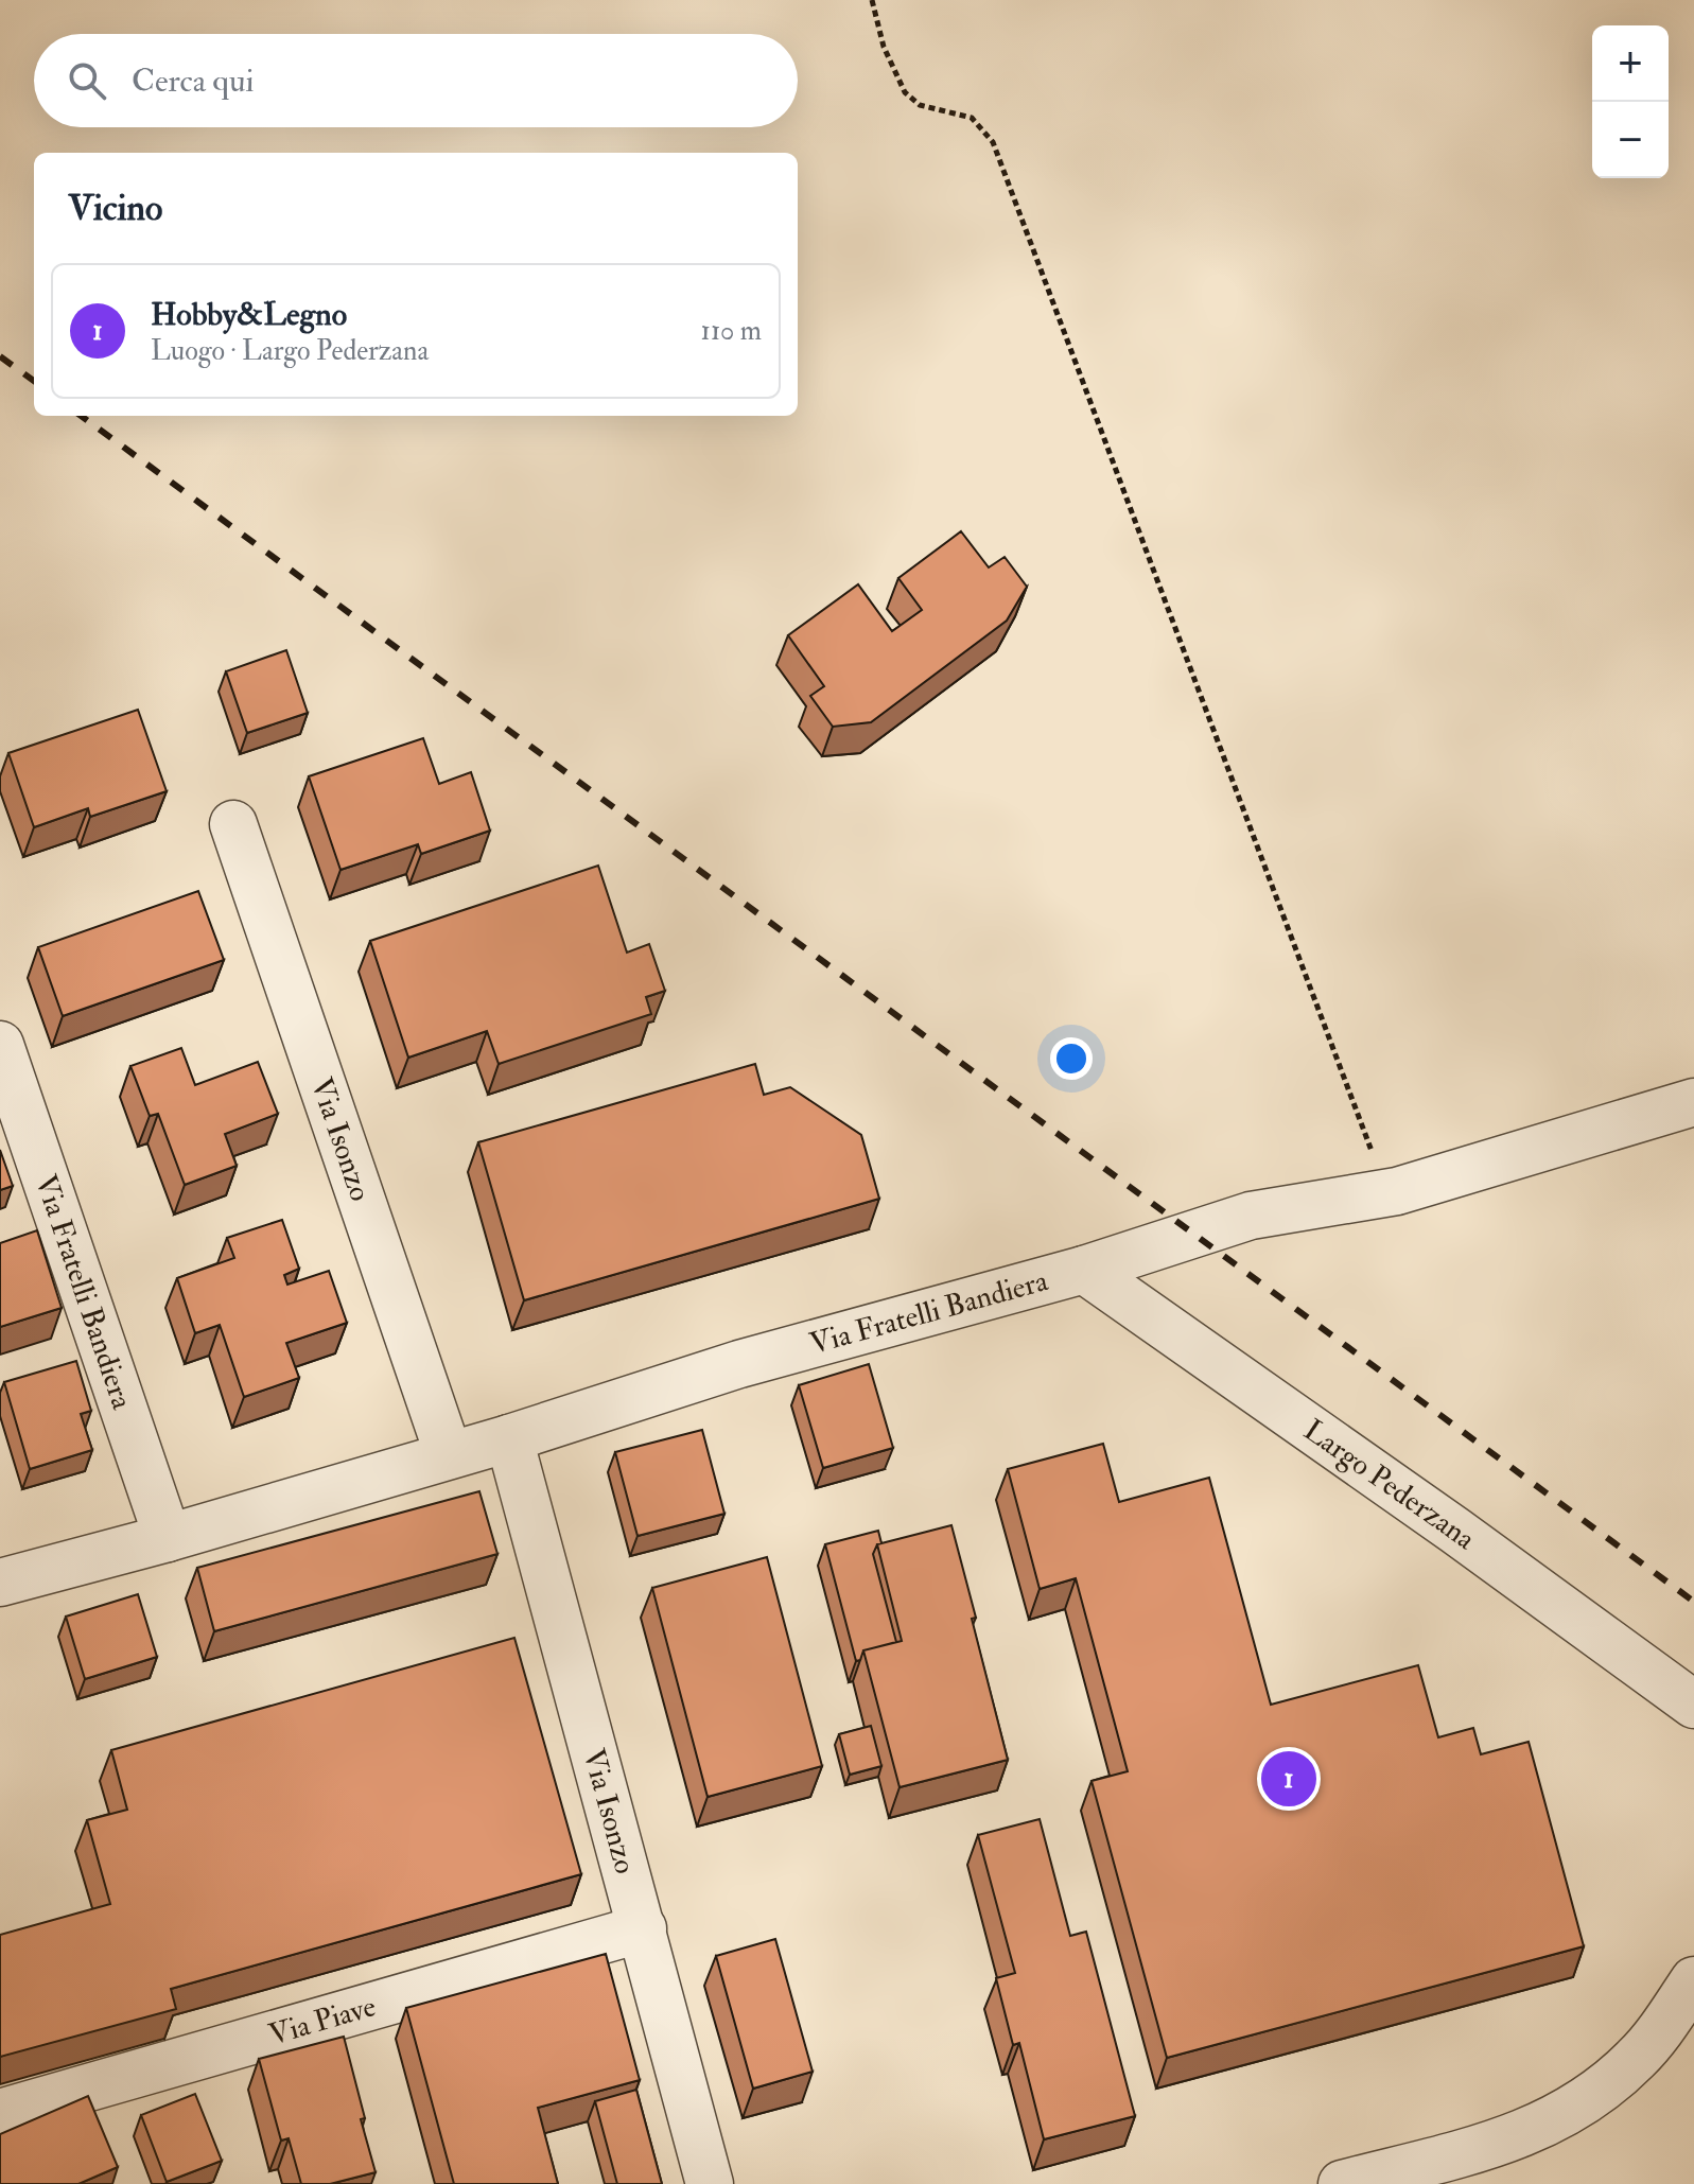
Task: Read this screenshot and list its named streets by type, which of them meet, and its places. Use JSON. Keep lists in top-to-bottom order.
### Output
{
  "streets": {
    "street": [
      "Via Isonzo",
      "Via Fratelli Bandiera",
      "Largo Pederzana",
      "Via Piave"
    ]
  },
  "crossings": [
    ["Via Isonzo", "Via Fratelli Bandiera"],
    ["Via Isonzo", "Via Piave"],
    ["Via Fratelli Bandiera", "Largo Pederzana"]
  ],
  "page": {
    "map_buttons": ["+", "−"],
    "search": "Cerca qui",
    "heading": "Vicino",
    "list": [
      {
        "mark": "1",
        "name": "Hobby&Legno",
        "note": "Luogo · Largo Pederzana",
        "value": "110 m"
      }
    ],
    "pins": "1"
  }
}
